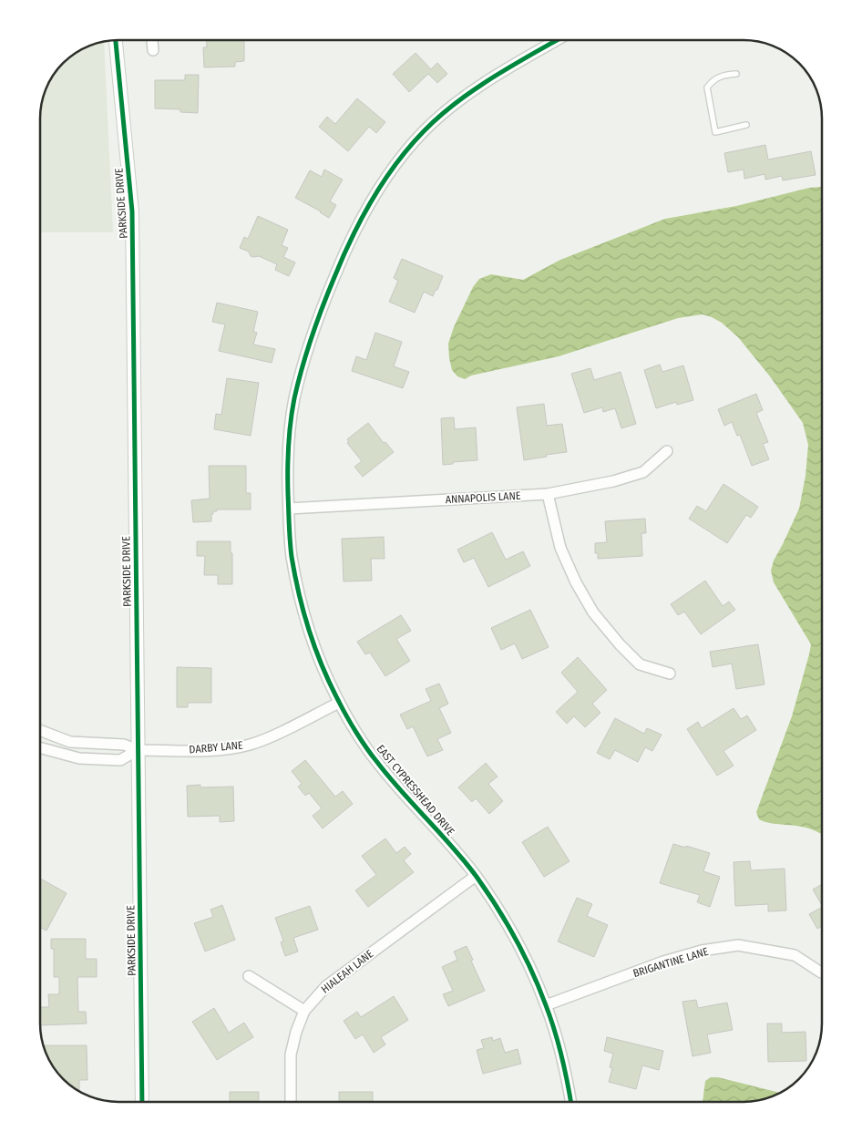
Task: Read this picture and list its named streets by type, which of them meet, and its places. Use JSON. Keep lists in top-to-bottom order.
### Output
{
  "streets": {
    "street": [
      "PARKSIDE DRIVE",
      "ANNAPOLIS LANE",
      "DARBY LANE",
      "EAST CYPRESSHEAD DRIVE",
      "BRIGANTINE LANE",
      "HIALEAH LANE"
    ]
  },
  "crossings": [
    ["PARKSIDE DRIVE", "DARBY LANE"],
    ["ANNAPOLIS LANE", "EAST CYPRESSHEAD DRIVE"],
    ["DARBY LANE", "EAST CYPRESSHEAD DRIVE"],
    ["EAST CYPRESSHEAD DRIVE", "BRIGANTINE LANE"],
    ["EAST CYPRESSHEAD DRIVE", "HIALEAH LANE"]
  ]
}
